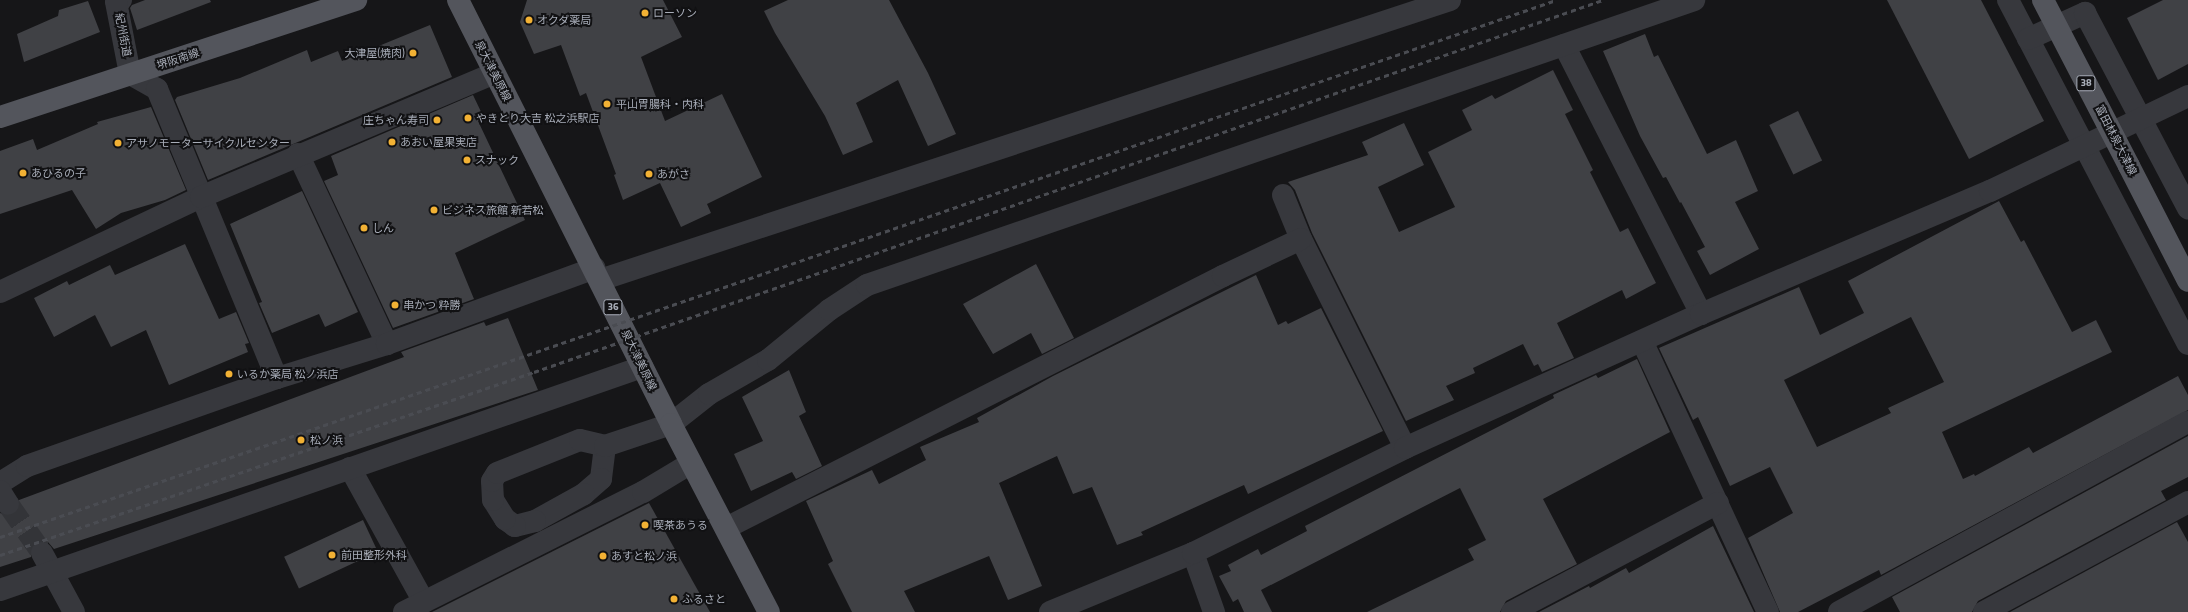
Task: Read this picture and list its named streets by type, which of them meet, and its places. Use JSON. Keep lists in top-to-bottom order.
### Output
{
  "streets": {
    "main road": [
      "堺阪南線",
      "泉大津美原線",
      "38",
      "富田林泉大津線",
      "36"
    ],
    "street": ["紀州街道"]
  },
  "crossings": [
    ["紀州街道", "堺阪南線"]
  ],
  "places": [
    "ローソン",
    "オクダ薬局",
    "大津屋(焼肉)",
    "平山胃腸科・内科",
    "やきとり大吉 松之浜駅店",
    "庄ちゃん寿司",
    "あおい屋果実店",
    "アサノモーターサイクルセンター",
    "スナック",
    "あひるの子",
    "あがさ",
    "ビジネス旅館 新若松",
    "しん",
    "串かつ 粋勝",
    "いるか薬局 松ノ浜店",
    "松ノ浜",
    "喫茶あうる",
    "前田整形外科",
    "あすと松ノ浜",
    "ふるさと"
  ]
}
